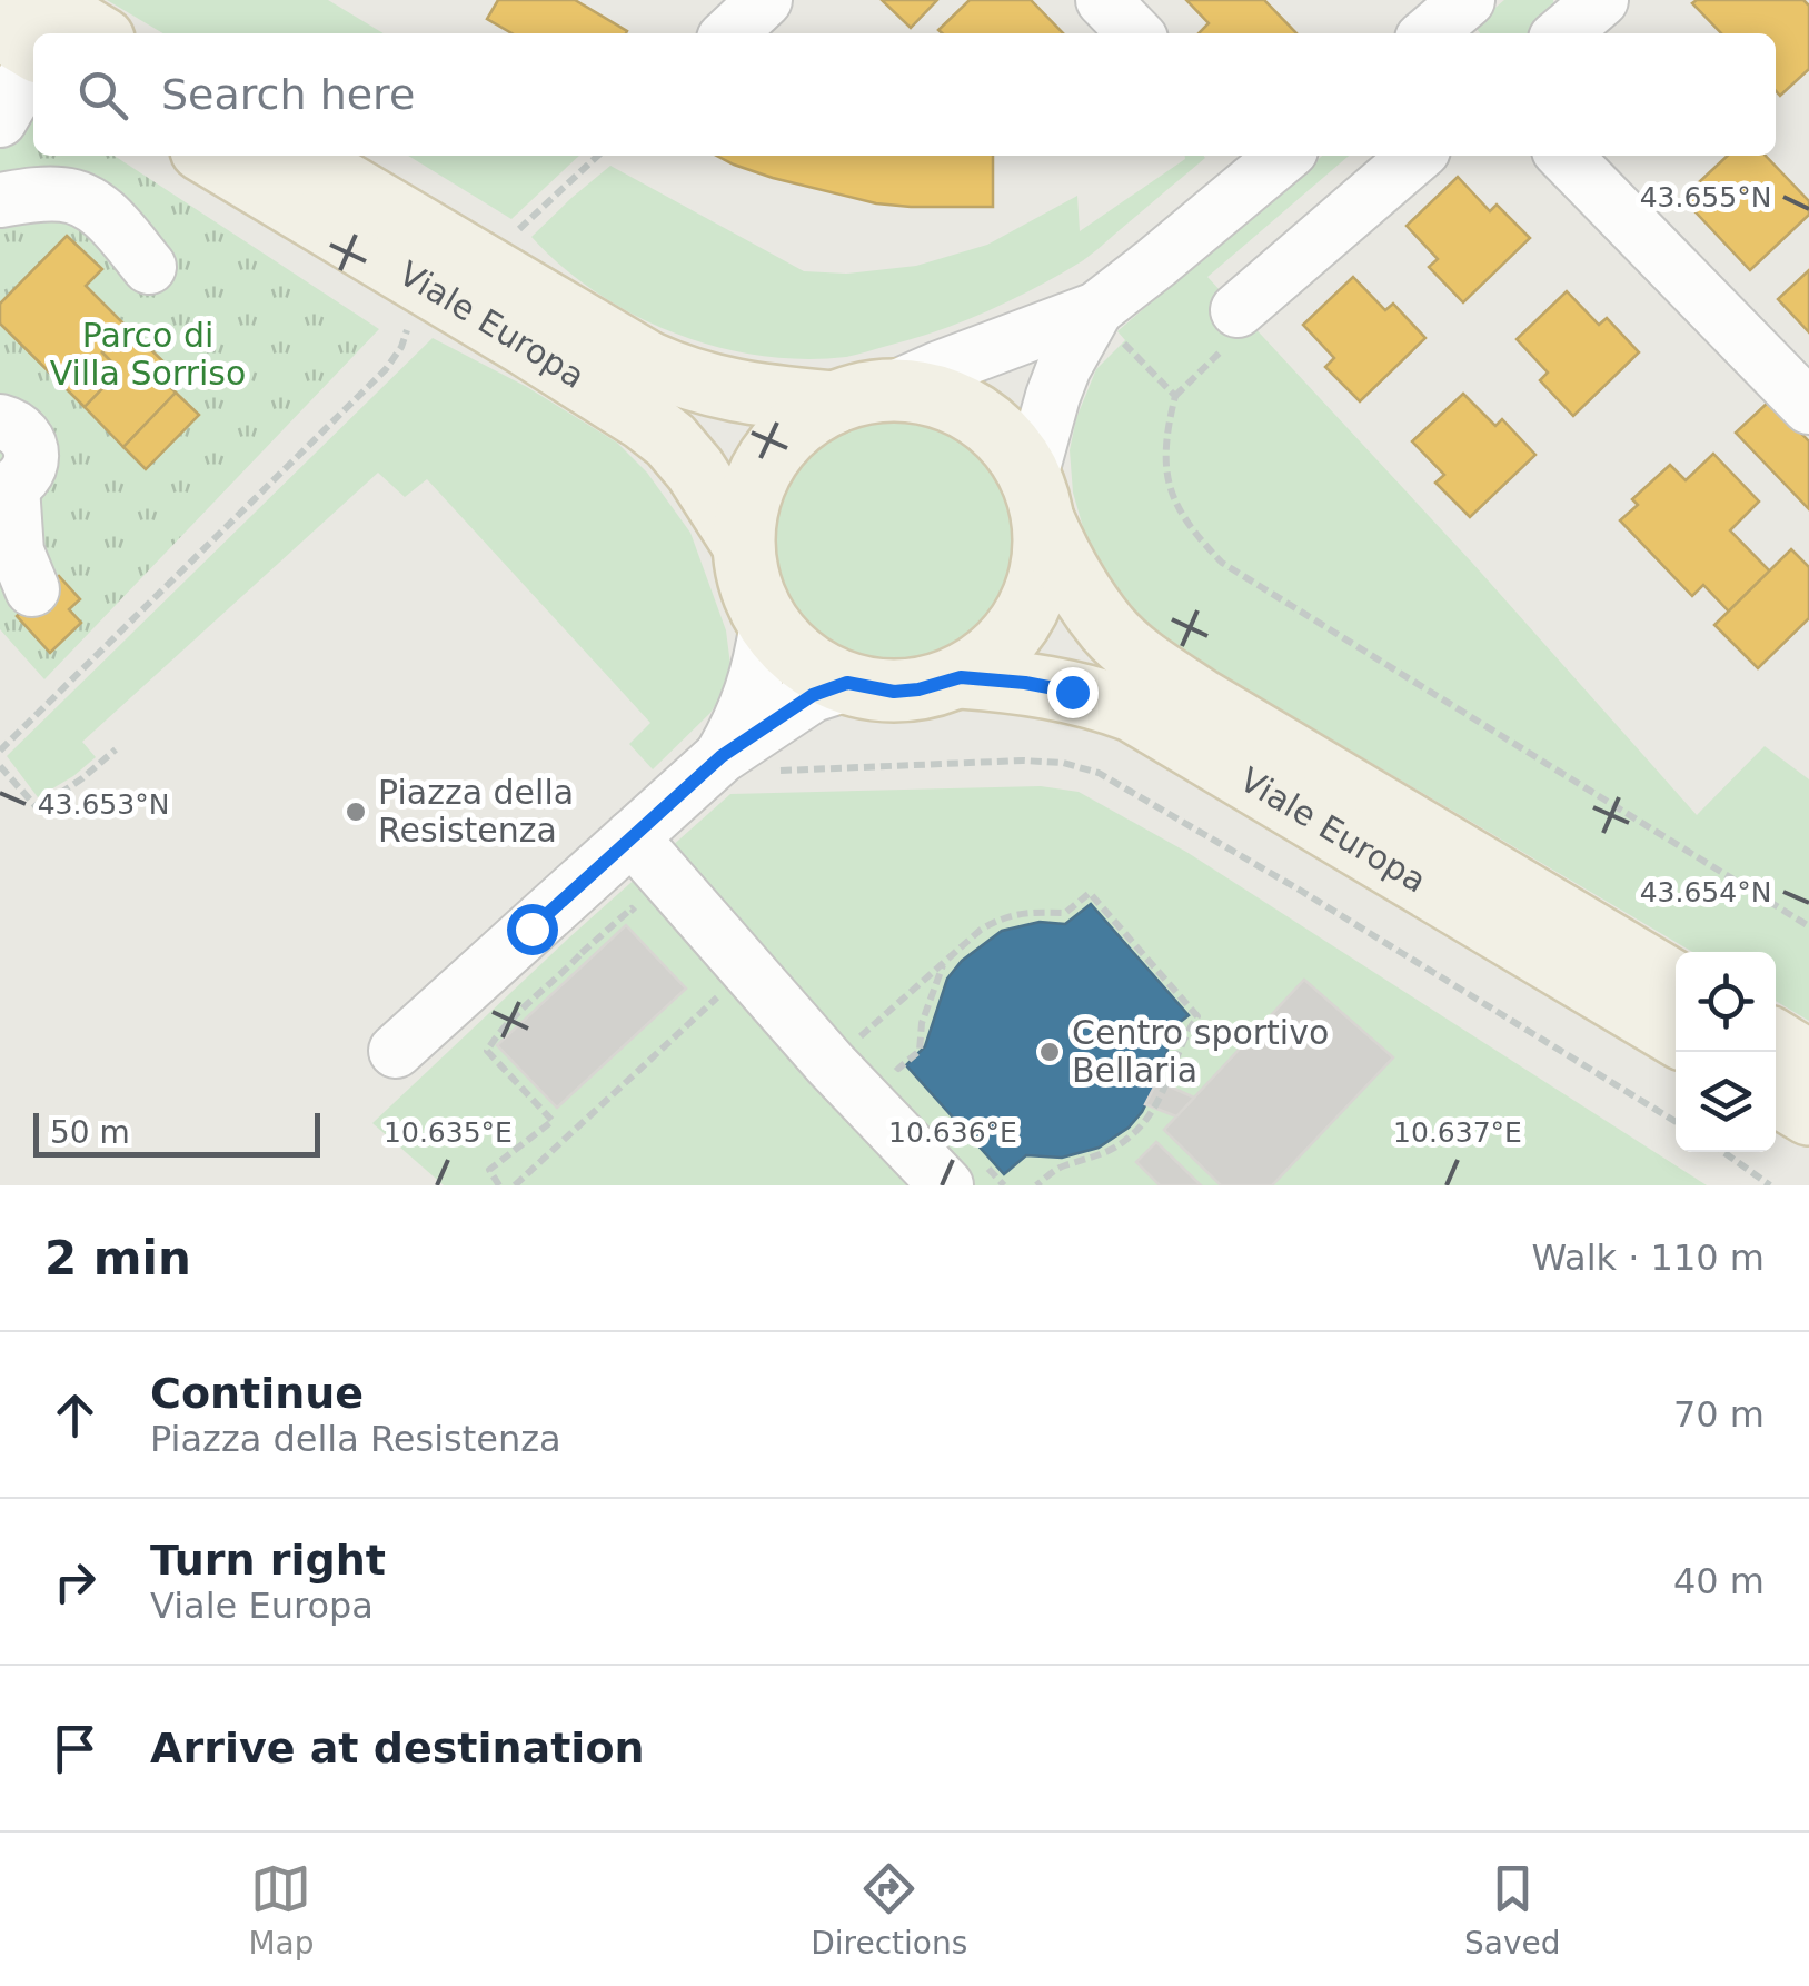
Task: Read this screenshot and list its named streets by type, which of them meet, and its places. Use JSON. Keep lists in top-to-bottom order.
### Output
{
  "streets": {
    "main road": ["Viale Europa"]
  },
  "parks": ["Parco di Villa Sorriso"],
  "places": ["Piazza della Resistenza", "Centro sportivo Bellaria"],
  "scale_bar": "50 m",
  "page": {
    "search": "Search here",
    "scale": "50 m",
    "heading": ["2 min", "Walk · 110 m"],
    "list": [
      ["Continue", "Piazza della Resistenza", "70 m"],
      ["Turn right", "Viale Europa", "40 m"],
      "Arrive at destination"
    ],
    "nav": ["Map", "Directions", "Saved"]
  },
  "coordinates": [
    "43.655°N",
    "43.653°N",
    "43.654°N",
    "10.635°E",
    "10.636°E",
    "10.637°E"
  ]
}
